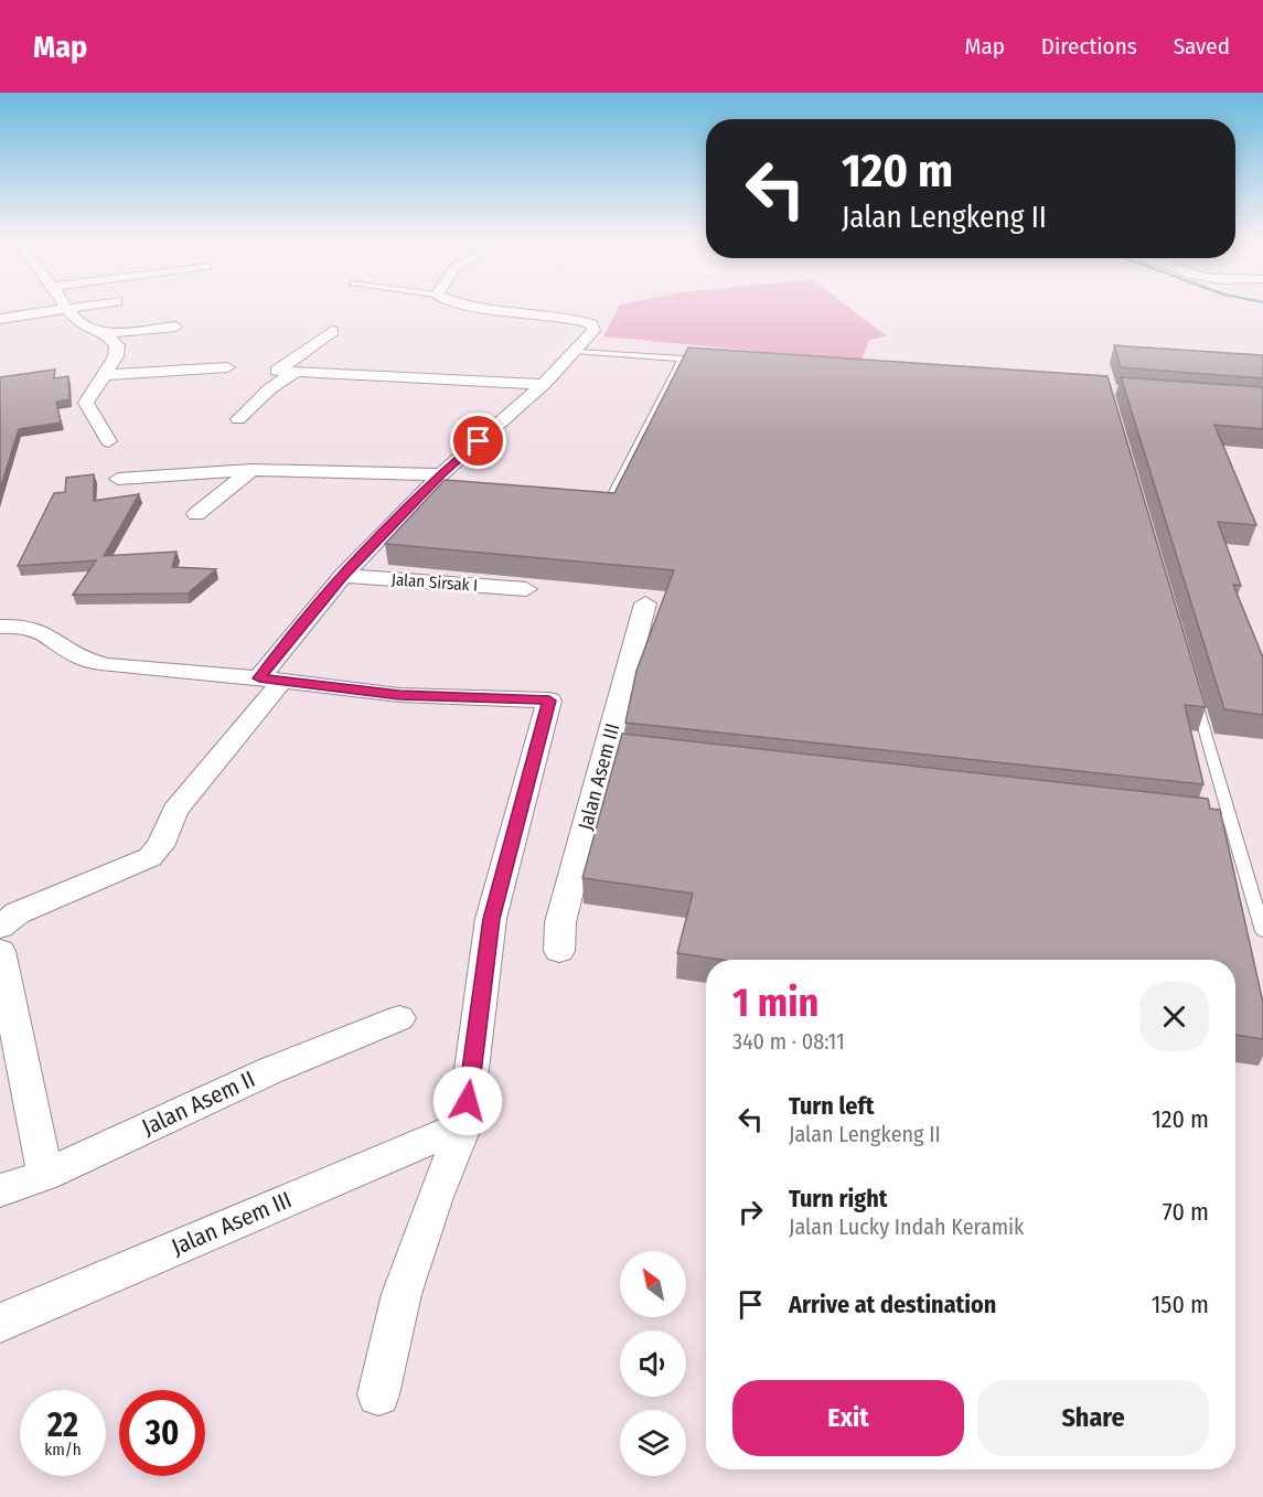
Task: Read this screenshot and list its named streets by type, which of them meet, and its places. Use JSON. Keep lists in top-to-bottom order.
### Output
{
  "streets": {
    "street": ["Jalan Sirsak I", "Jalan Asem III", "Jalan Asem II"]
  },
  "north": "top left",
  "page": {
    "header": "Map",
    "nav": ["Map", "Directions", "Saved"],
    "turn": ["120 m", "Jalan Lengkeng II"],
    "heading": ["1 min", "340 m · 08:11"],
    "list": [
      {
        "name": "Turn left",
        "note": "Jalan Lengkeng II",
        "value": "120 m"
      },
      {
        "name": "Turn right",
        "note": "Jalan Lucky Indah Keramik",
        "value": "70 m"
      },
      {
        "name": "Arrive at destination",
        "value": "150 m"
      }
    ],
    "buttons": ["Exit", "Share"],
    "speed": "22 km/h",
    "limit": "30"
  }
}
